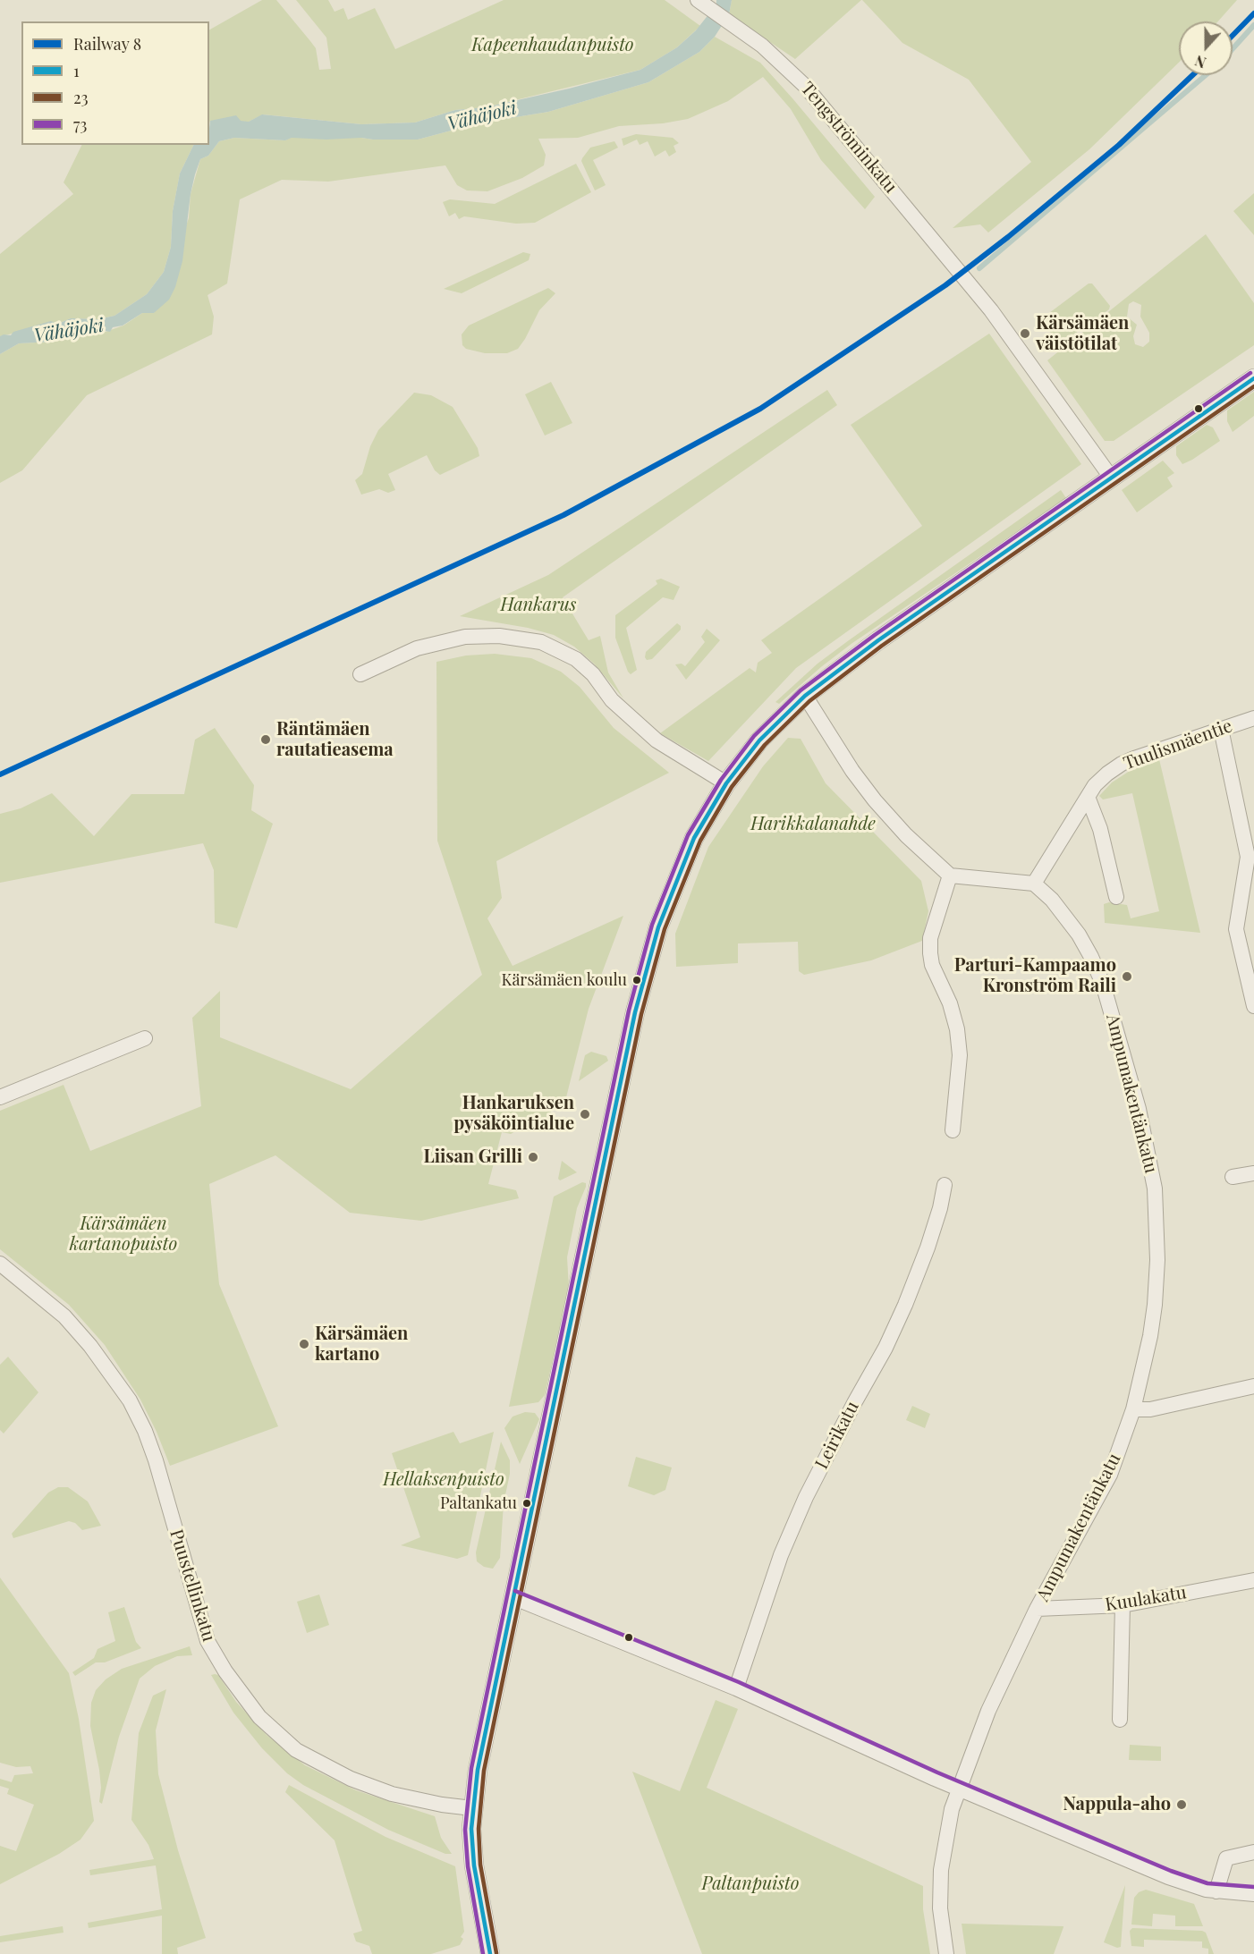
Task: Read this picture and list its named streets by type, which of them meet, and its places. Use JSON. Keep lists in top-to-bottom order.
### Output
{
  "streets": {
    "street": [
      "Tengströminkatu",
      "Tuulismäentie",
      "Ampumakentänkatu",
      "Leirikatu",
      "Puustellinkatu",
      "Kuulakatu"
    ]
  },
  "crossings": [
    ["Tuulismäentie", "Ampumakentänkatu"],
    ["Ampumakentänkatu", "Kuulakatu"]
  ],
  "water": ["Vähäjoki"],
  "parks": [
    "Kapeenhaudanpuisto",
    "Hankarus",
    "Harikkalanahde",
    "Kärsämäen kartanopuisto",
    "Hellaksenpuisto",
    "Paltanpuisto"
  ],
  "places": [
    "Kärsämäen väistötilat",
    "Räntämäen rautatieasema",
    "Parturi-Kampaamo Kronström Raili",
    "Kärsämäen koulu",
    "Hankaruksen pysäköintialue",
    "Liisan Grilli",
    "Kärsämäen kartano",
    "Paltankatu",
    "Nappula-aho"
  ],
  "lines": [
    "rail line 8",
    "transit line 73",
    "transit line 1",
    "transit line 23"
  ],
  "legend": [
    "Railway 8",
    "1",
    "23",
    "73"
  ],
  "north": "bottom"
}
